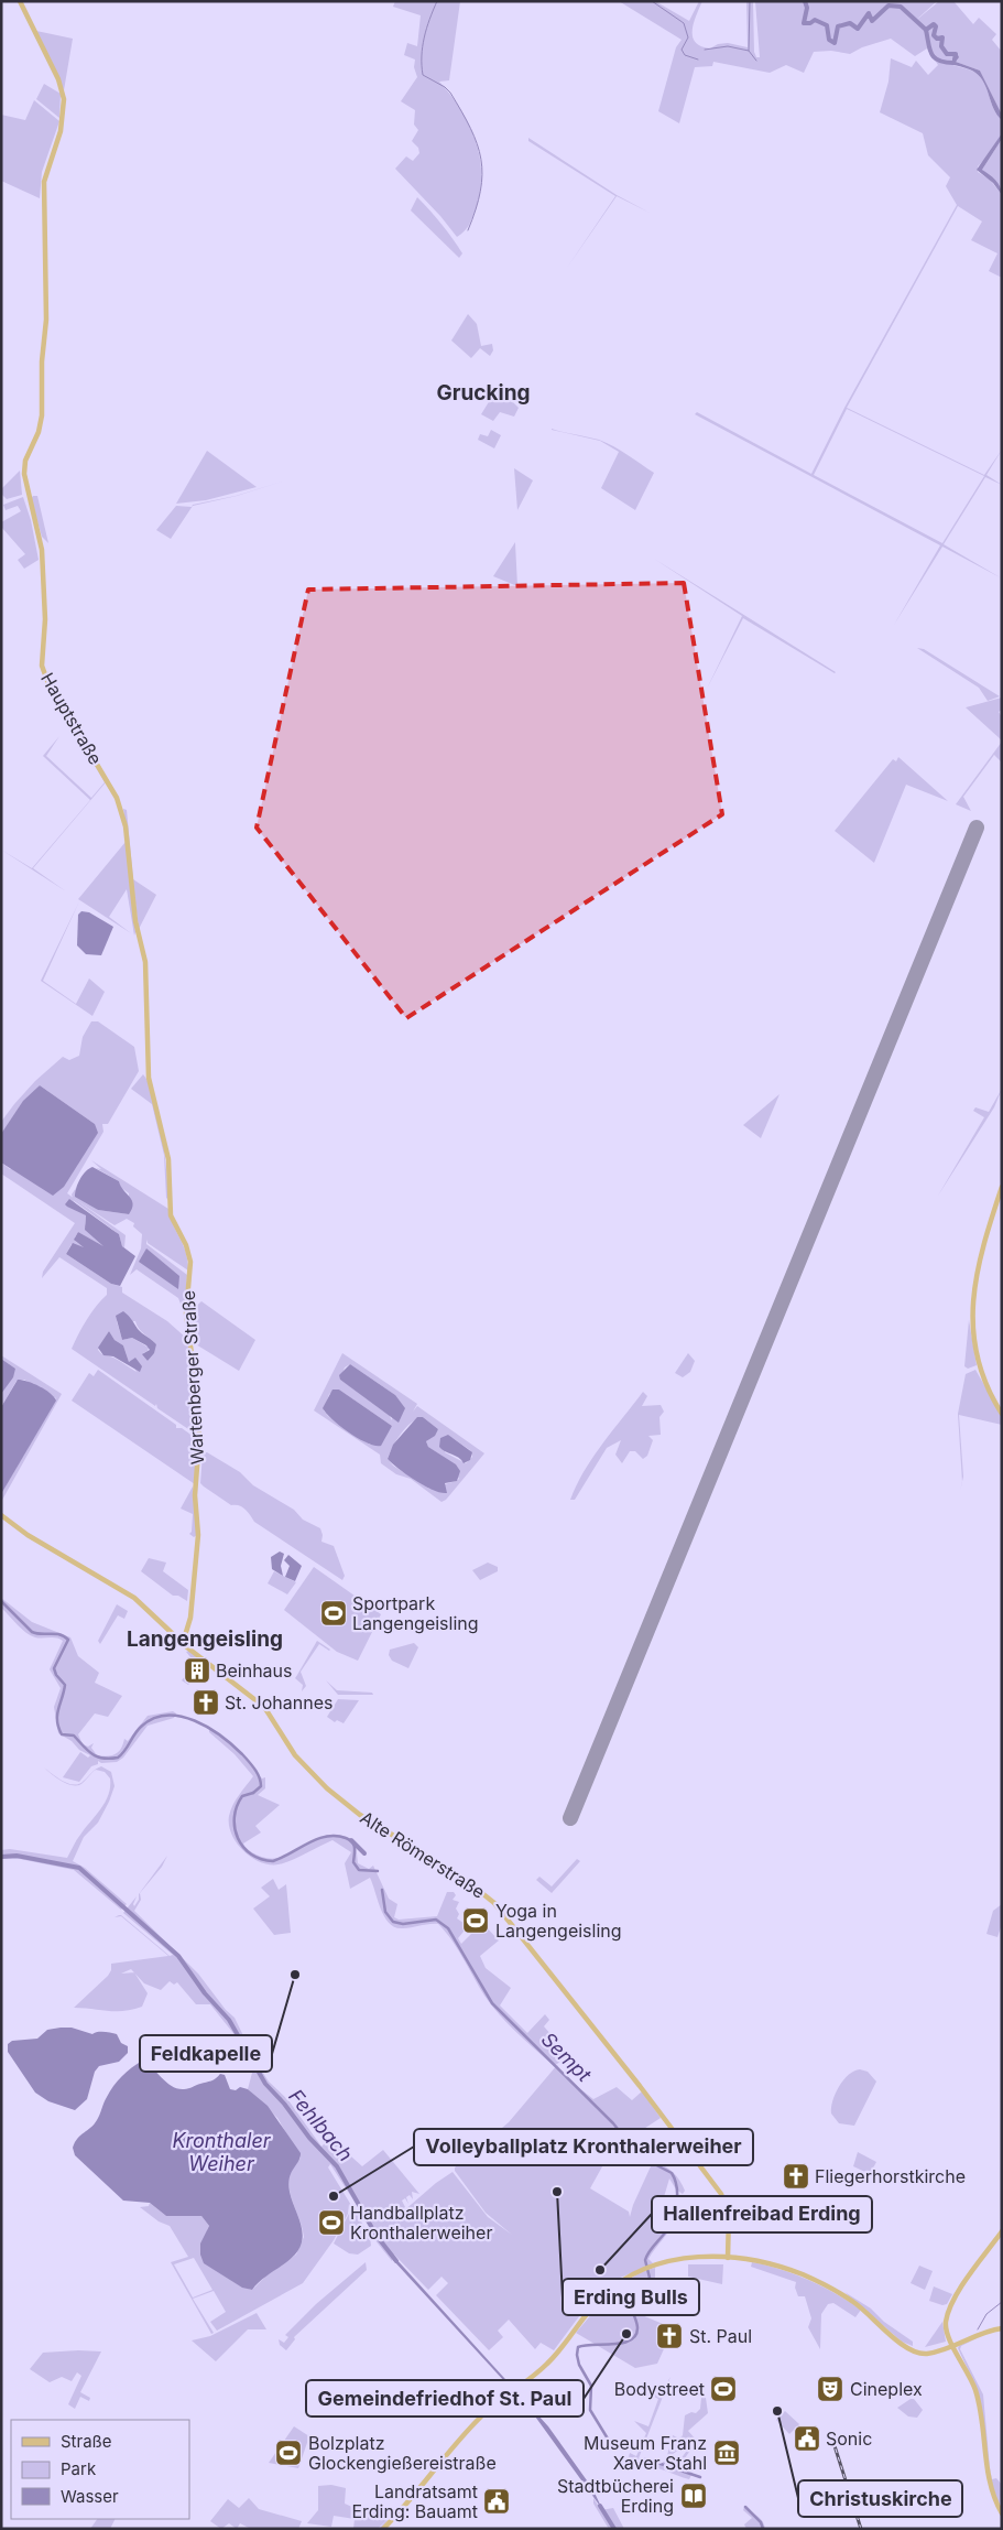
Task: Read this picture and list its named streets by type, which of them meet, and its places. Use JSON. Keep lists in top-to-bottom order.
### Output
{
  "streets": {
    "main road": ["Hauptstraße", "Wartenberger Straße", "Alte Römerstraße"]
  },
  "crossings": [
    ["Hauptstraße", "Wartenberger Straße"],
    ["Wartenberger Straße", "Alte Römerstraße"]
  ],
  "districts": ["Grucking", "Langengeisling"],
  "water": ["Sempt", "Fehlbach", "Kronthaler Weiher"],
  "places": {
    "sports": [
      "Sportpark Langengeisling",
      "Yoga in Langengeisling",
      "Handballplatz Kronthalerweiher",
      "Bodystreet",
      "Bolzplatz Glockengießereistraße"
    ],
    "building": ["Beinhaus"],
    "church": ["St. Johannes", "Fliegerhorstkirche", "St. Paul"],
    "other": [
      "Feldkapelle",
      "Erding Bulls",
      "Volleyballplatz Kronthalerweiher",
      "Hallenfreibad Erding",
      "Gemeindefriedhof St. Paul",
      "Christuskirche"
    ],
    "theatre": ["Cineplex"],
    "public building": ["Sonic", "Landratsamt Erding: Bauamt"],
    "museum": ["Museum Franz Xaver Stahl"],
    "library": ["Stadtbücherei Erding"]
  },
  "legend": ["Straße", "Park", "Wasser"]
}
